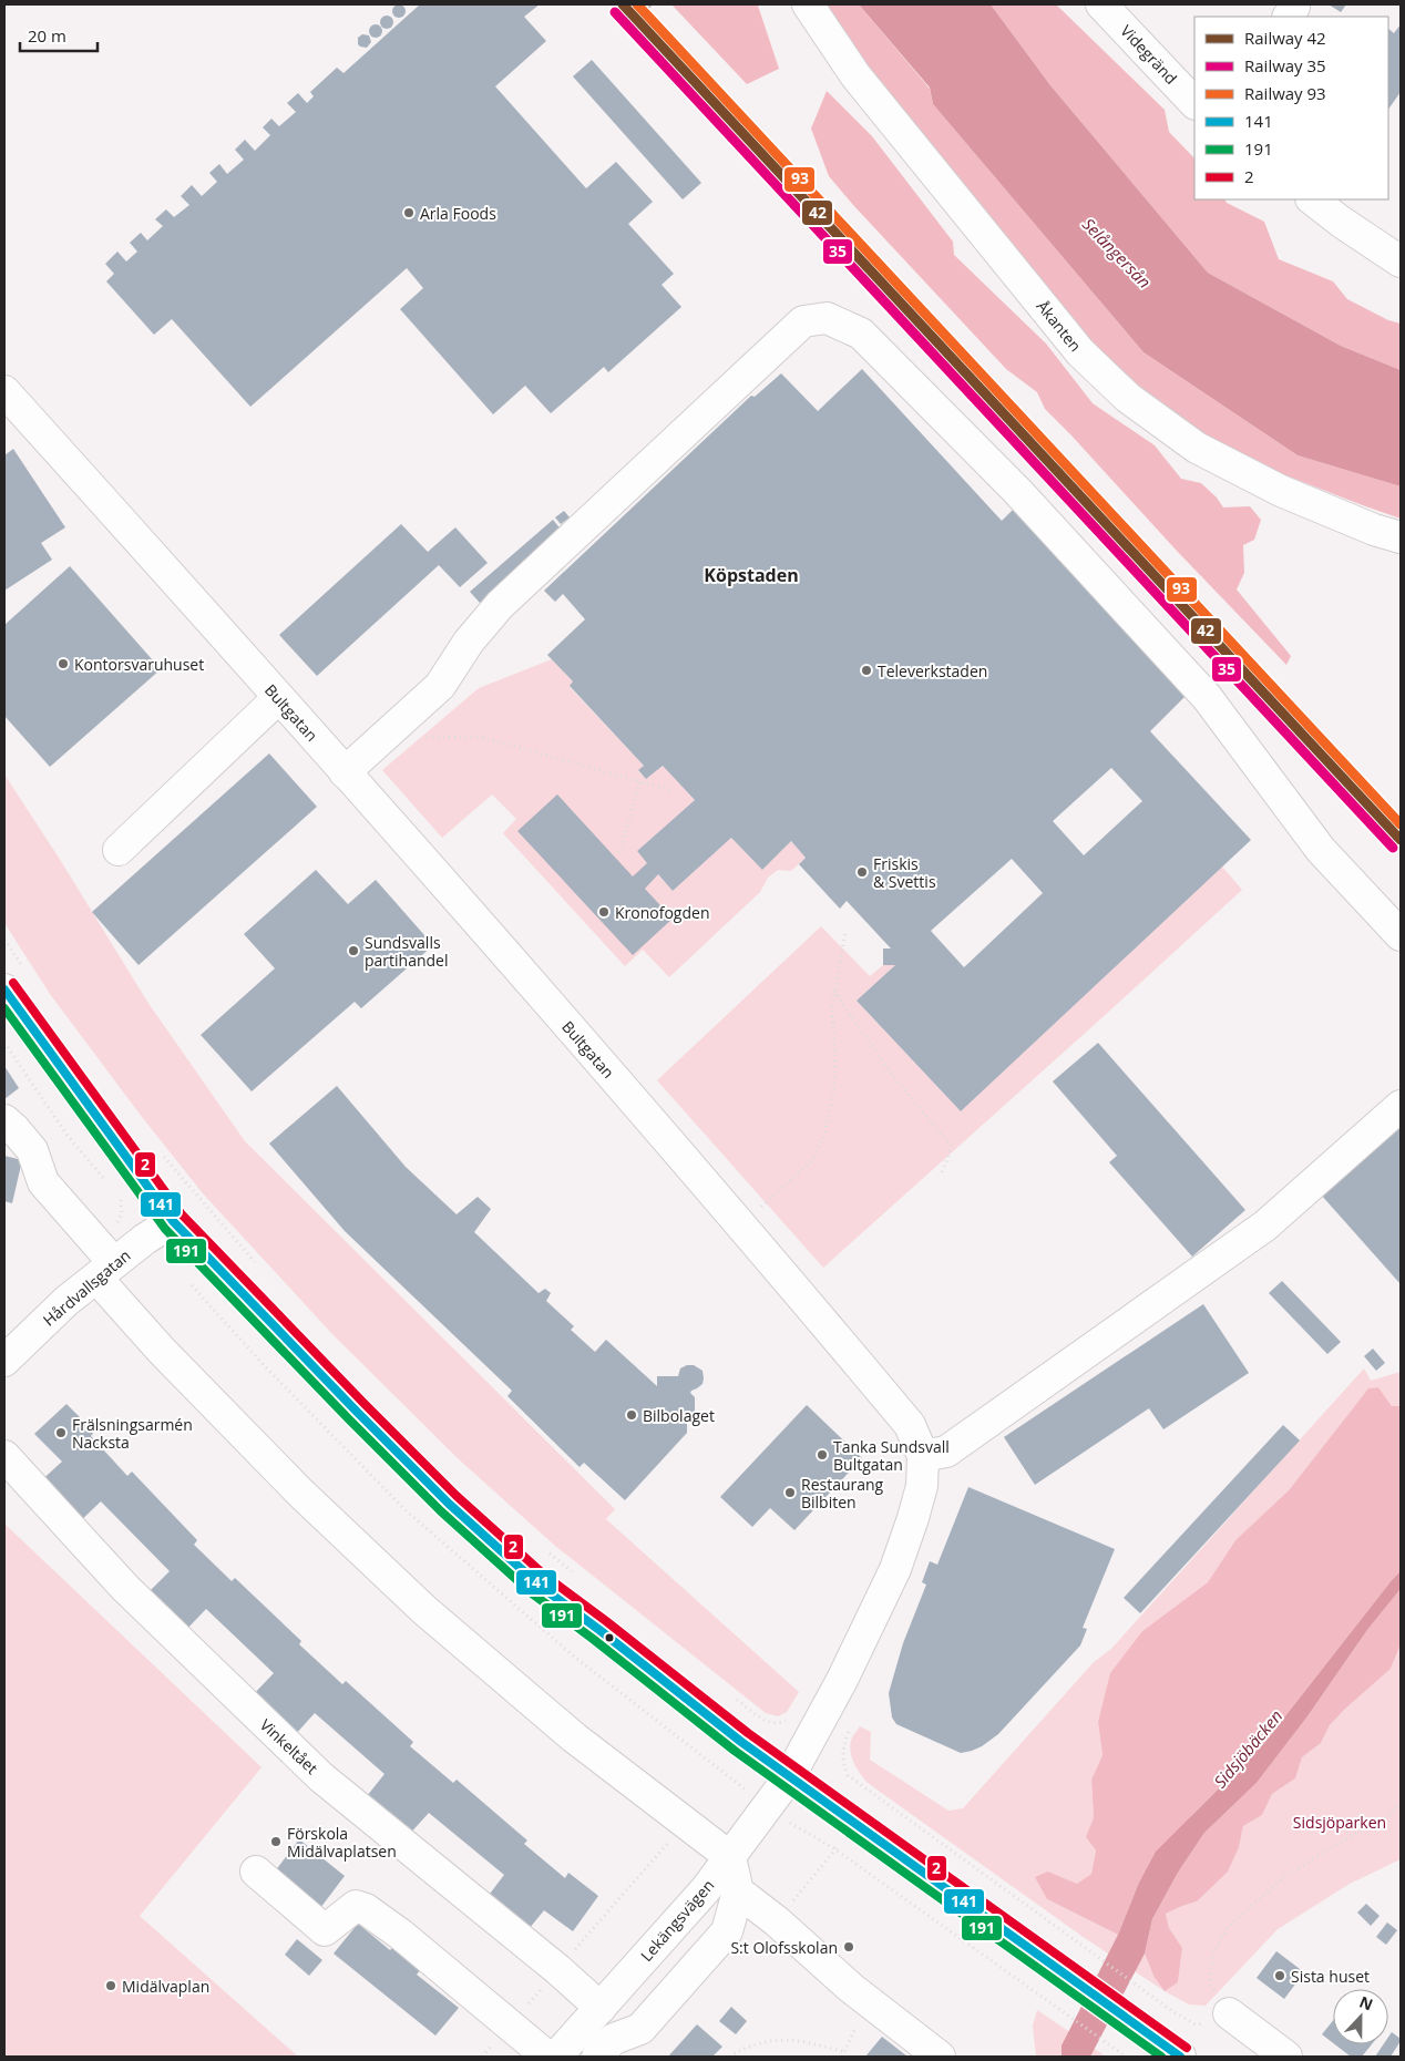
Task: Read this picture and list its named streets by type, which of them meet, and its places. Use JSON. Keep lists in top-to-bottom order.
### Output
{
  "streets": {
    "main road": [
      "Videgränd",
      "Åkanten",
      "Bultgatan",
      "Hårdvallsgatan",
      "Vinkeltået",
      "Lekängsvägen"
    ]
  },
  "crossings": [
    ["Bultgatan", "Lekängsvägen"],
    ["Vinkeltået", "Lekängsvägen"]
  ],
  "districts": ["Köpstaden"],
  "water": ["Selångersån", "Sidsjöbäcken"],
  "parks": ["Sidsjöparken"],
  "places": [
    "Arla Foods",
    "Kontorsvaruhuset",
    "Televerkstaden",
    "Friskis & Svettis",
    "Kronofogden",
    "Sundsvalls partihandel",
    "Bilbolaget",
    "Frälsningsarmén Nacksta",
    "Tanka Sundsvall Bultgatan",
    "Restaurang Bilbiten",
    "Förskola Midälvaplatsen",
    "S:t Olofsskolan",
    "Sista huset",
    "Midälvaplan"
  ],
  "lines": [
    "rail line 42",
    "rail line 93",
    "rail line 35",
    "transit line 2",
    "transit line 141",
    "transit line 191"
  ],
  "legend": [
    "Railway 42",
    "Railway 35",
    "Railway 93",
    "141",
    "191",
    "2"
  ],
  "scale_bar": "20 m",
  "north": "top"
}
